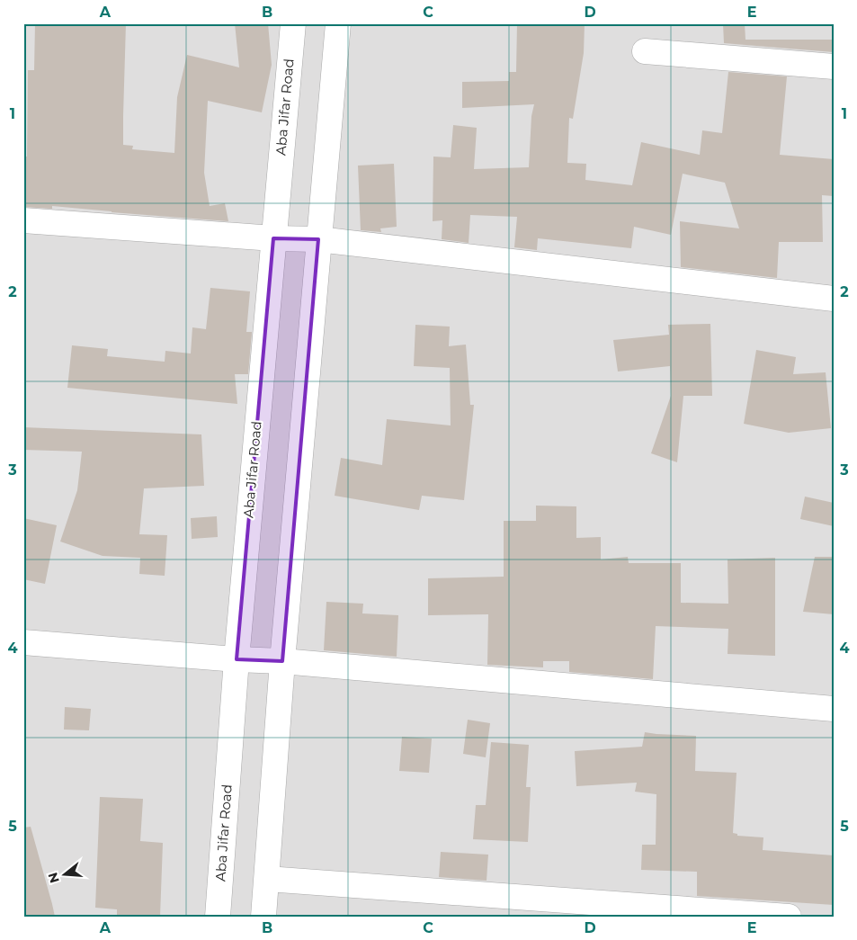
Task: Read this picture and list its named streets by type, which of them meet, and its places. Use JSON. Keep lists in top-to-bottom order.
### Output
{
  "streets": {
    "street": ["Aba Jifar Road"]
  },
  "north": "left",
  "grid": {
    "columns": [
      "A",
      "B",
      "C",
      "D",
      "E"
    ],
    "rows": [
      "1",
      "2",
      "3",
      "4",
      "5"
    ]
  }
}
